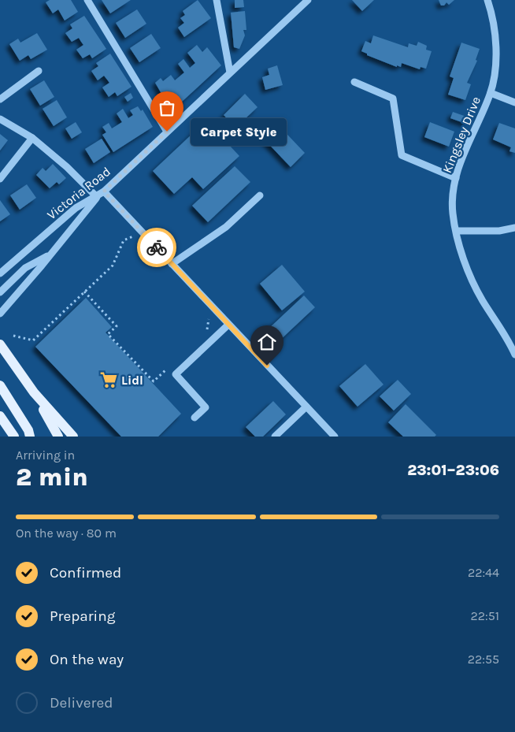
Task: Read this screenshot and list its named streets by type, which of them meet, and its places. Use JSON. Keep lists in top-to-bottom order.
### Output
{
  "streets": {
    "street": ["Kingsley Drive", "Victoria Road"]
  },
  "places": {
    "other": ["Carpet Style"],
    "supermarket": ["Lidl"]
  },
  "page": {
    "bubble": "Carpet Style",
    "heading": ["2 min", "Arriving in", "23:01–23:06"],
    "bar": "On the way · 80 m",
    "list": [
      ["Confirmed", "22:44"],
      ["Preparing", "22:51"],
      ["On the way", "22:55"],
      "Delivered"
    ]
  }
}
